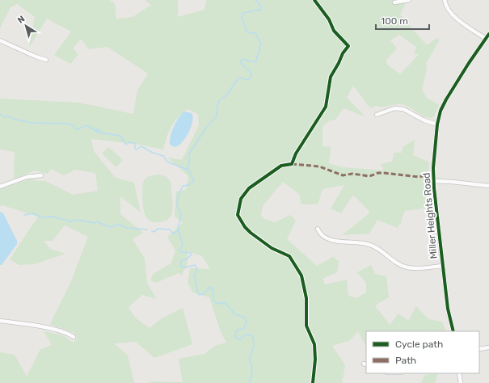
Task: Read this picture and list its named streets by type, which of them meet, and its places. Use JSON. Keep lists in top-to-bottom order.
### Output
{
  "streets": {
    "street": ["Miller Heights Road"]
  },
  "legend": ["Cycle path", "Path"],
  "scale_bar": "100 m",
  "north": "top left"
}
